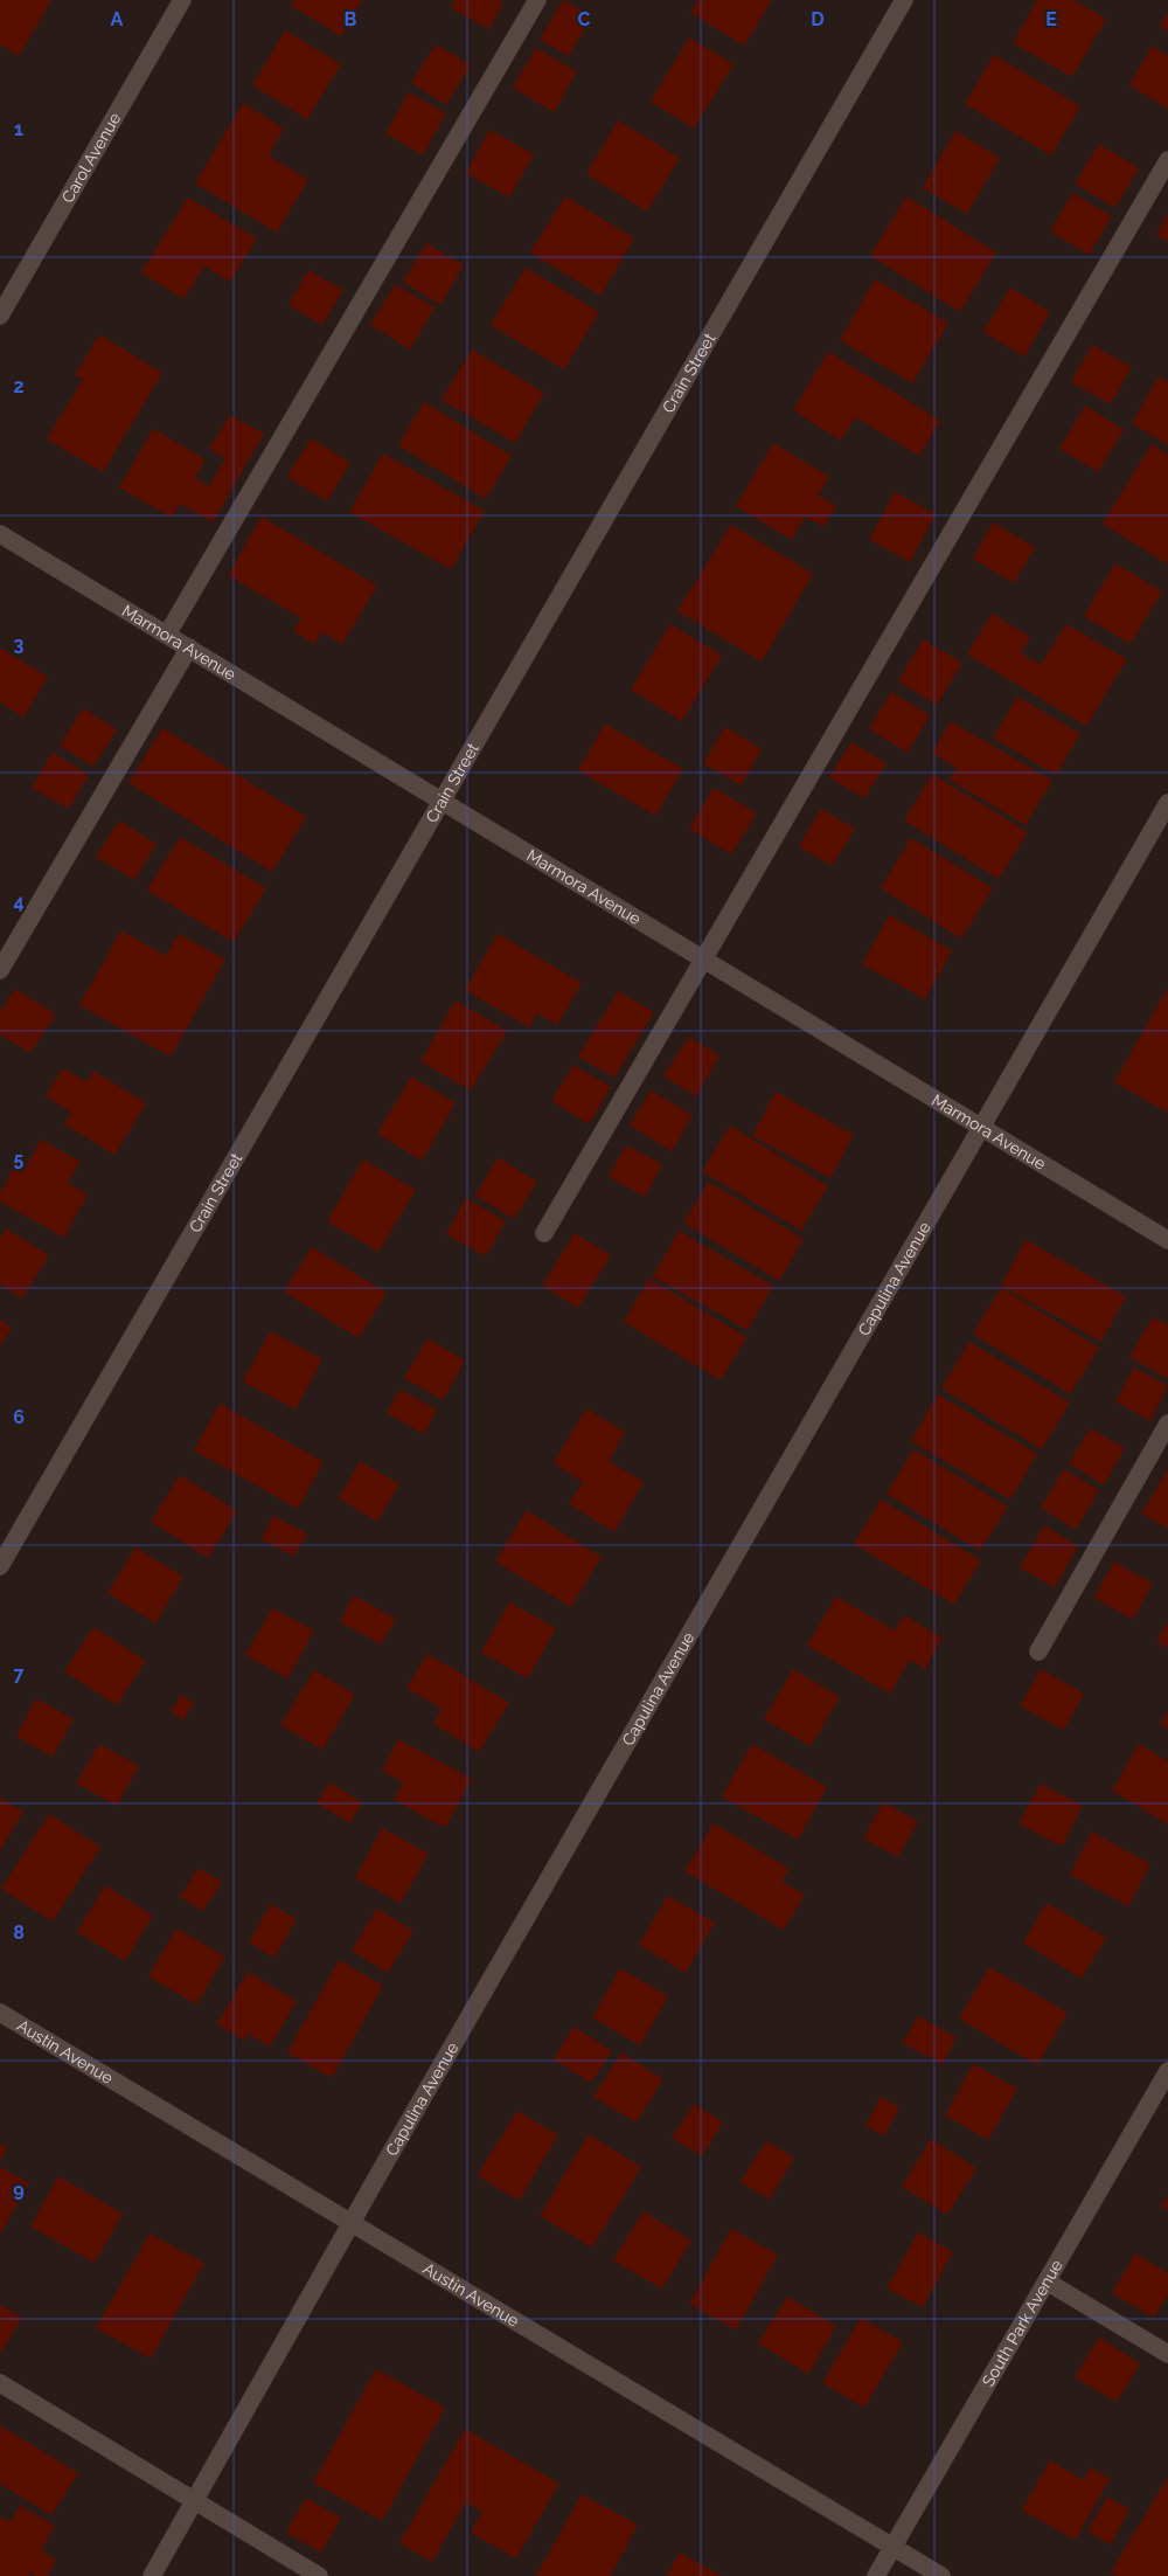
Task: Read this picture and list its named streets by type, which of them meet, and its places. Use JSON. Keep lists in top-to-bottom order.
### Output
{
  "streets": {
    "street": [
      "Carol Avenue",
      "Crain Street",
      "Marmora Avenue",
      "Capulina Avenue",
      "Austin Avenue",
      "South Park Avenue"
    ]
  },
  "crossings": [
    ["Crain Street", "Marmora Avenue"],
    ["Marmora Avenue", "Capulina Avenue"],
    ["Capulina Avenue", "Austin Avenue"],
    ["Austin Avenue", "South Park Avenue"]
  ],
  "grid": {
    "columns": [
      "A",
      "B",
      "C",
      "D",
      "E"
    ],
    "rows": [
      "1",
      "2",
      "3",
      "4",
      "5",
      "6",
      "7",
      "8",
      "9"
    ]
  }
}
